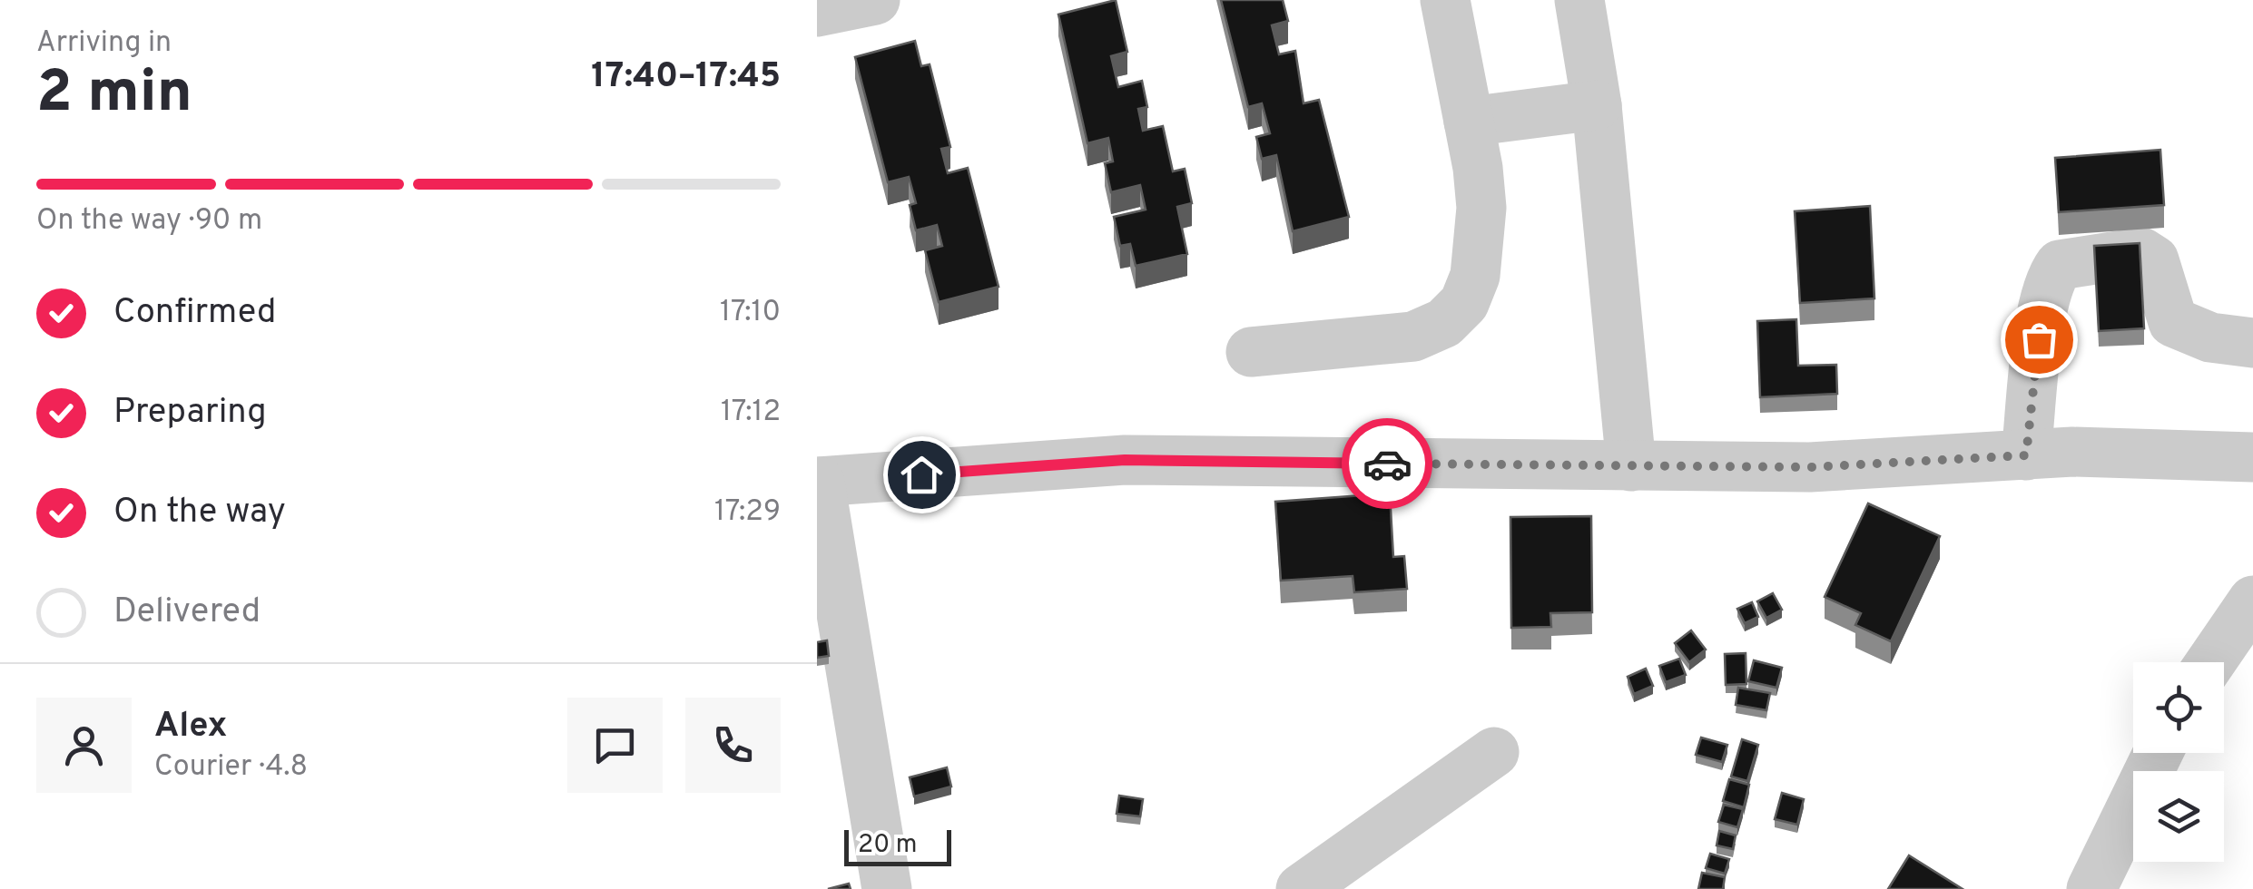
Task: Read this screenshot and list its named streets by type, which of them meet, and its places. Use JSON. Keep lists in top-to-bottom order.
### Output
{
  "scale_bar": "20 m",
  "page": {
    "heading": ["2 min", "Arriving in", "17:40–17:45"],
    "panel": ["Alex", "Courier · 4.8"],
    "bar": "On the way · 90 m",
    "list": [
      ["Confirmed", "17:10"],
      ["Preparing", "17:12"],
      ["On the way", "17:29"],
      "Delivered"
    ],
    "scale": "20 m"
  }
}
